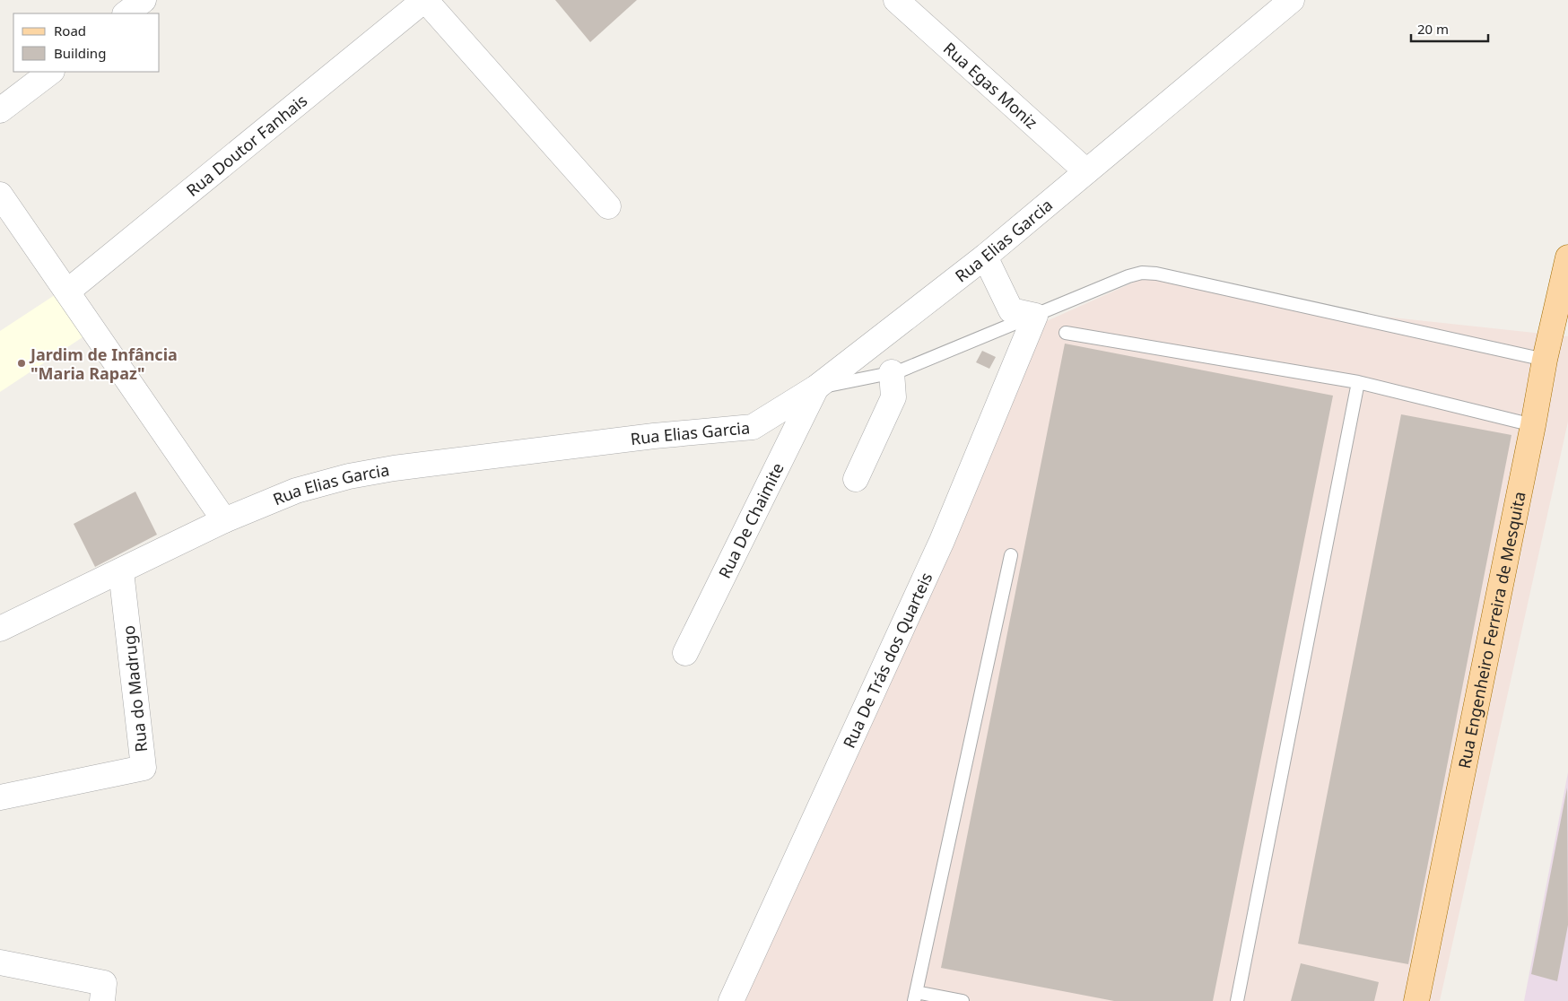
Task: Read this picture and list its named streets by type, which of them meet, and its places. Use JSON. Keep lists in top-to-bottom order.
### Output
{
  "streets": {
    "main road": ["Rua Engenheiro Ferreira de Mesquita"],
    "street": [
      "Rua Egas Moniz",
      "Rua Doutor Fanhais",
      "Rua Elias Garcia",
      "Rua De Chaimite",
      "Rua De Trás dos Quarteis",
      "Rua do Madrugo"
    ]
  },
  "crossings": [
    ["Rua Egas Moniz", "Rua Elias Garcia"],
    ["Rua Elias Garcia", "Rua De Chaimite"],
    ["Rua Elias Garcia", "Rua do Madrugo"]
  ],
  "places": ["Jardim de Infância \"Maria Rapaz\""],
  "legend": ["Road", "Building"],
  "scale_bar": "20 m"
}
